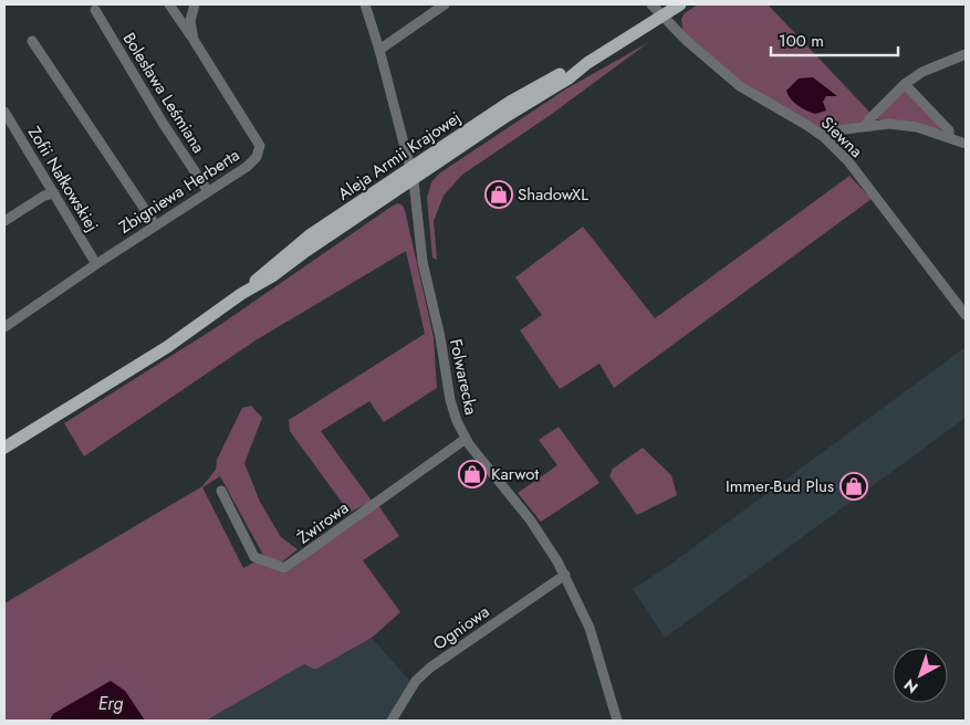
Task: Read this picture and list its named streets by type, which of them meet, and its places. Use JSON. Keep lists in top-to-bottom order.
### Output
{
  "streets": {
    "main road": ["Aleja Armii Krajowej"],
    "street": [
      "Bolesława Leśmiana",
      "Siewna",
      "Zofii Nałkowskiej",
      "Zbigniewa Herberta",
      "Folwarecka",
      "Żwirowa",
      "Ogniowa"
    ]
  },
  "crossings": [
    ["Bolesława Leśmiana", "Zbigniewa Herberta"],
    ["Siewna", "Aleja Armii Krajowej"],
    ["Aleja Armii Krajowej", "Folwarecka"],
    ["Zofii Nałkowskiej", "Zbigniewa Herberta"],
    ["Folwarecka", "Żwirowa"],
    ["Folwarecka", "Ogniowa"]
  ],
  "water": ["Erg"],
  "places": {
    "shop": ["ShadowXL", "Karwot", "Immer-Bud Plus"]
  },
  "scale_bar": "100 m",
  "north": "bottom left"
}
